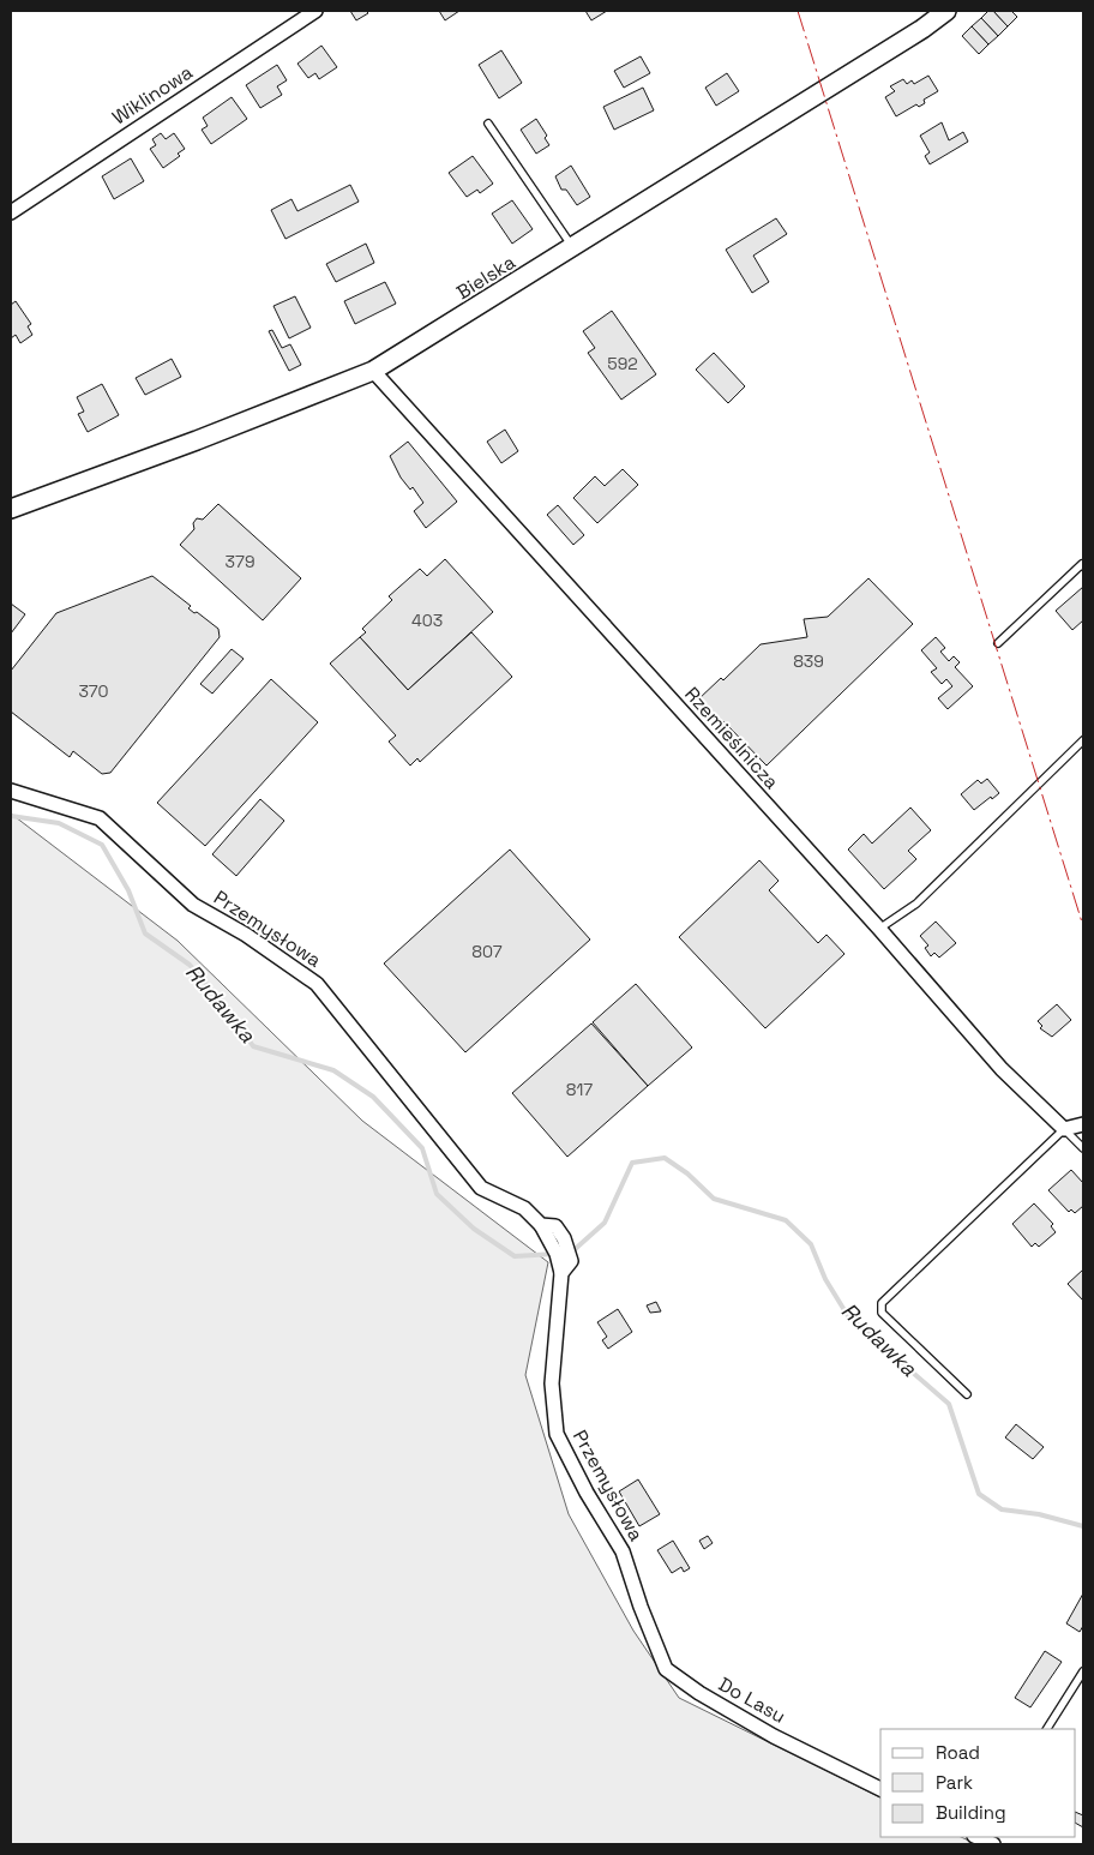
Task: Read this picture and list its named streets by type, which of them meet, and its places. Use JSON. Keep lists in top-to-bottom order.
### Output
{
  "streets": {
    "street": [
      "Wiklinowa",
      "Bielska",
      "Rzemieślnicza",
      "Przemysłowa",
      "Do Lasu"
    ]
  },
  "crossings": [
    ["Bielska", "Rzemieślnicza"],
    ["Przemysłowa", "Do Lasu"]
  ],
  "water": ["Rudawka"],
  "house_numbers": [
    "592",
    "379",
    "403",
    "839",
    "370",
    "807",
    "817"
  ],
  "legend": ["Road", "Park", "Building"]
}
